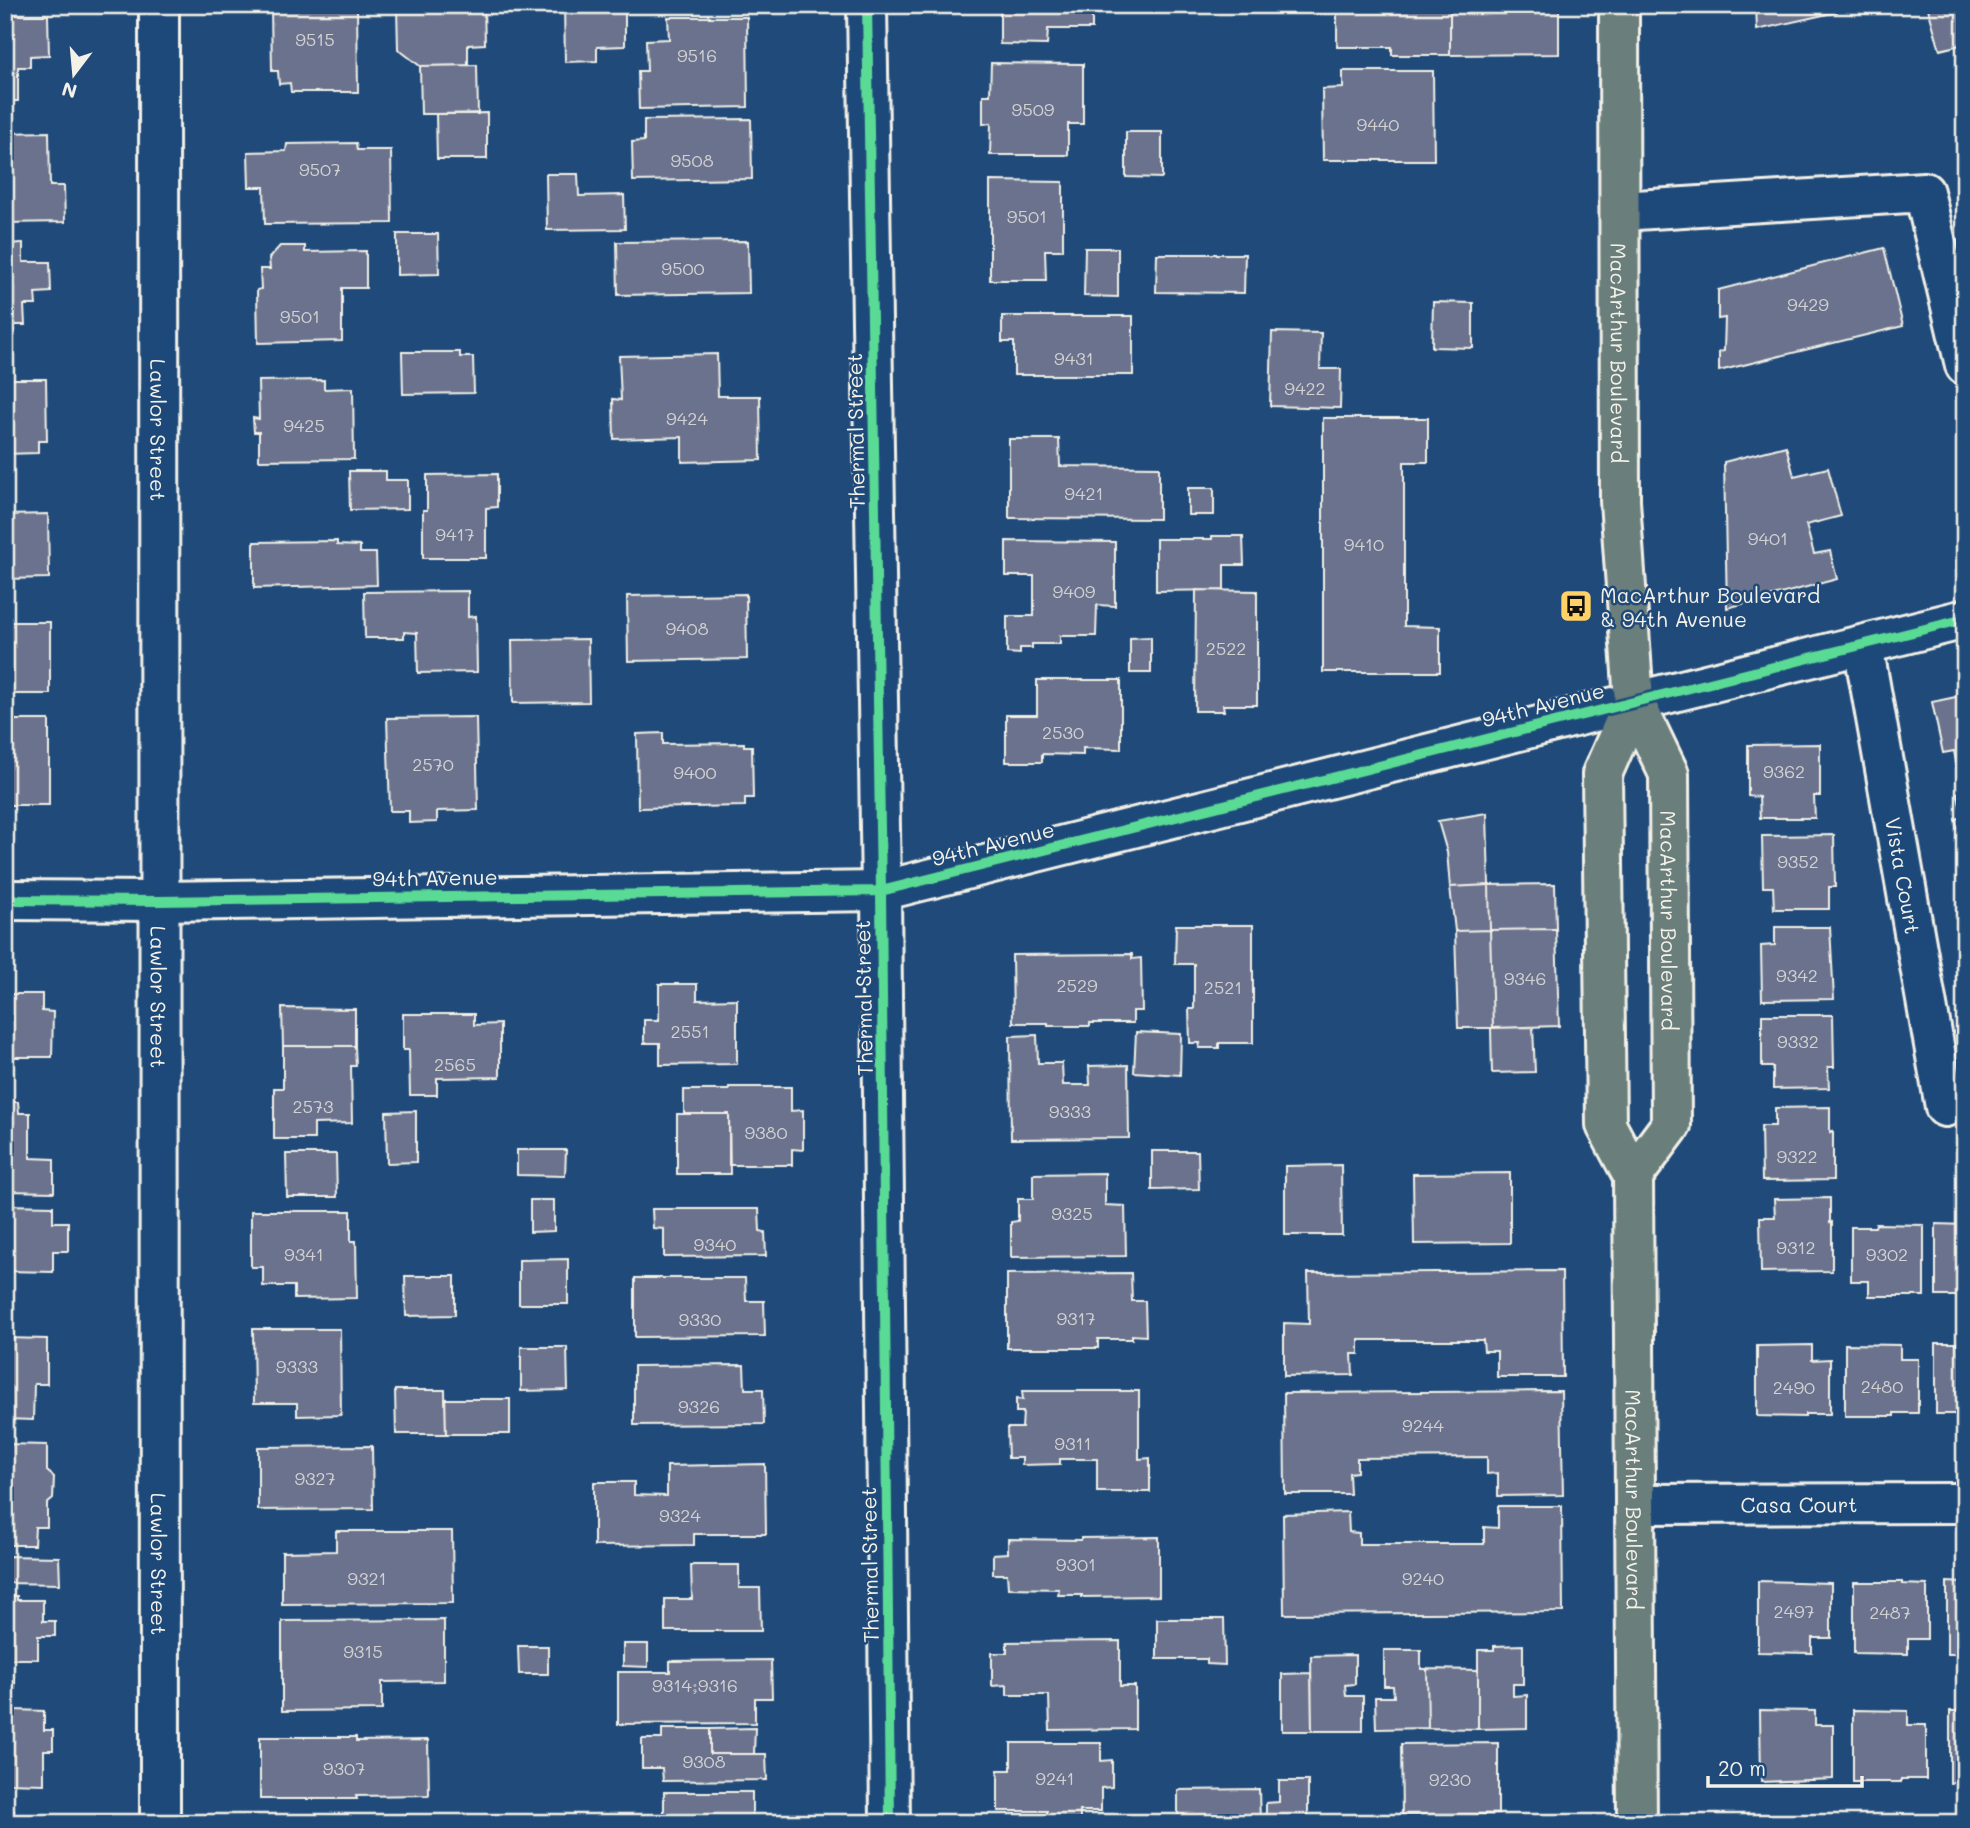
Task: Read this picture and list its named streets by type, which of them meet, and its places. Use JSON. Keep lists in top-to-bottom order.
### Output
{
  "streets": {
    "main road": ["MacArthur Boulevard"],
    "street": [
      "Lawlor Street",
      "Thermal Street",
      "94th Avenue",
      "Vista Court",
      "Casa Court"
    ]
  },
  "crossings": [
    ["MacArthur Boulevard", "94th Avenue"],
    ["MacArthur Boulevard", "Casa Court"],
    ["Lawlor Street", "94th Avenue"],
    ["Thermal Street", "94th Avenue"],
    ["94th Avenue", "Vista Court"]
  ],
  "places": {
    "bus stop": ["MacArthur Boulevard & 94th Avenue"]
  },
  "house_numbers": [
    "9515",
    "9516",
    "9509",
    "9440",
    "9508",
    "9507",
    "9501",
    "9500",
    "9429",
    "9501",
    "9431",
    "9422",
    "9424",
    "9425",
    "9421",
    "9417",
    "9401",
    "9410",
    "9409",
    "9408",
    "2522",
    "2530",
    "2570",
    "9362",
    "9400",
    "9352",
    "9342",
    "9346",
    "2529",
    "2521",
    "2551",
    "9332",
    "2565",
    "2573",
    "9333",
    "9380",
    "9322",
    "9325",
    "9340",
    "9312",
    "9341",
    "9302",
    "9317",
    "9330",
    "9333",
    "2480",
    "2490",
    "9326",
    "9244",
    "9311",
    "9327",
    "9324",
    "9301",
    "9321",
    "9240",
    "2497",
    "2487",
    "9315",
    "9314;9316",
    "9308",
    "9307",
    "9241",
    "9230"
  ],
  "scale_bar": "20 m",
  "north": "bottom"
}
